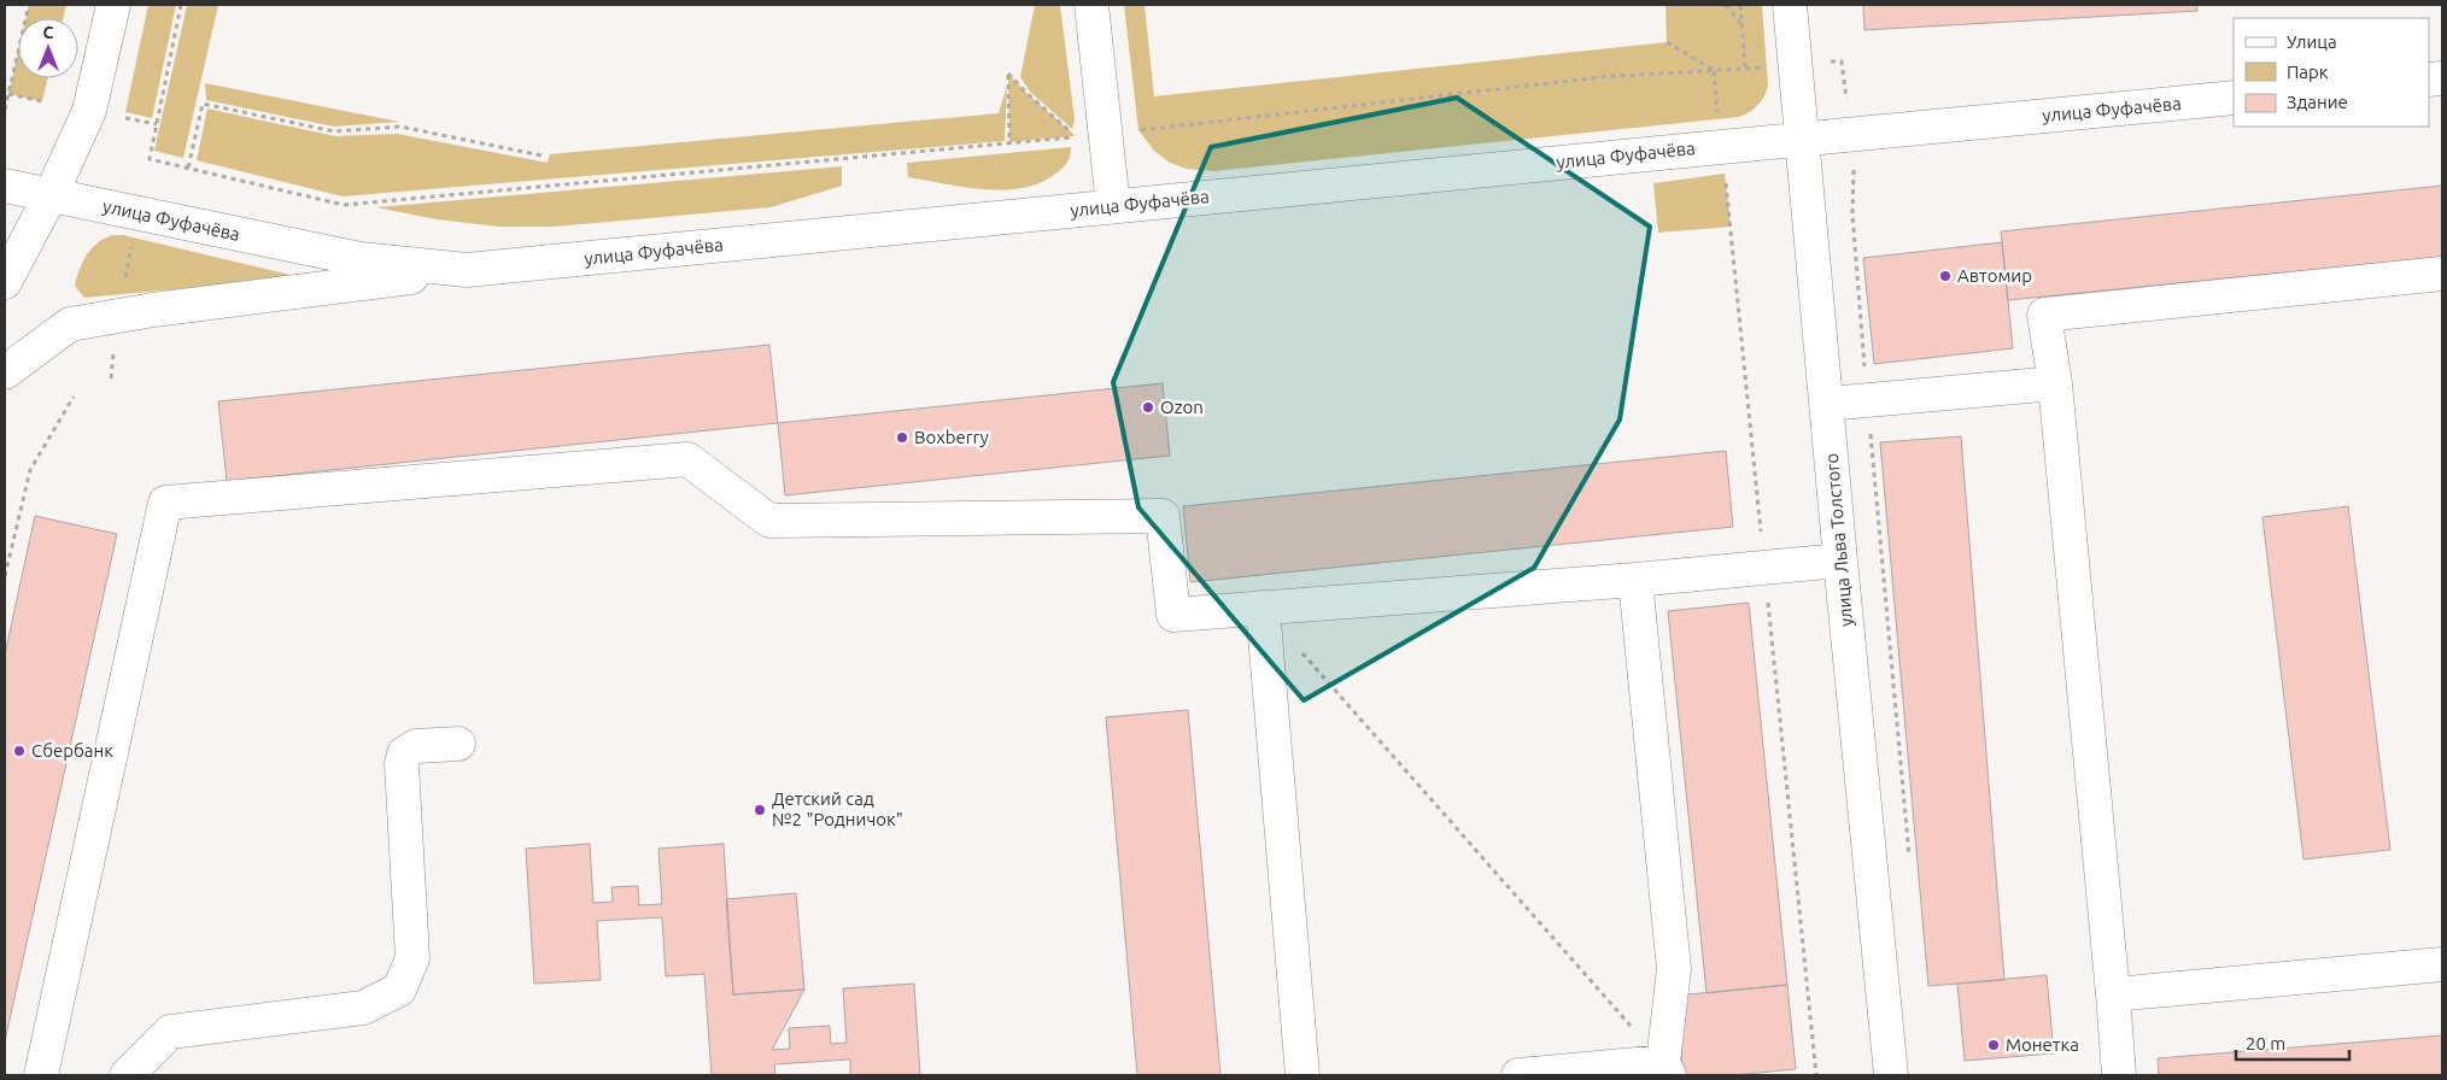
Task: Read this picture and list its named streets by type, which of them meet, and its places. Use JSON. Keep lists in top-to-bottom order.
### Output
{
  "streets": {
    "street": ["улица Фуфачёва", "улица Льва Толстого"]
  },
  "crossings": [
    ["улица Фуфачёва", "улица Льва Толстого"]
  ],
  "places": [
    "Автомир",
    "Ozon",
    "Boxberry",
    "Сбербанк",
    "Детский сад №2 \"Родничок\"",
    "Монетка"
  ],
  "legend": ["Улица", "Парк", "Здание"],
  "scale_bar": "20 m",
  "north": "top"
}
